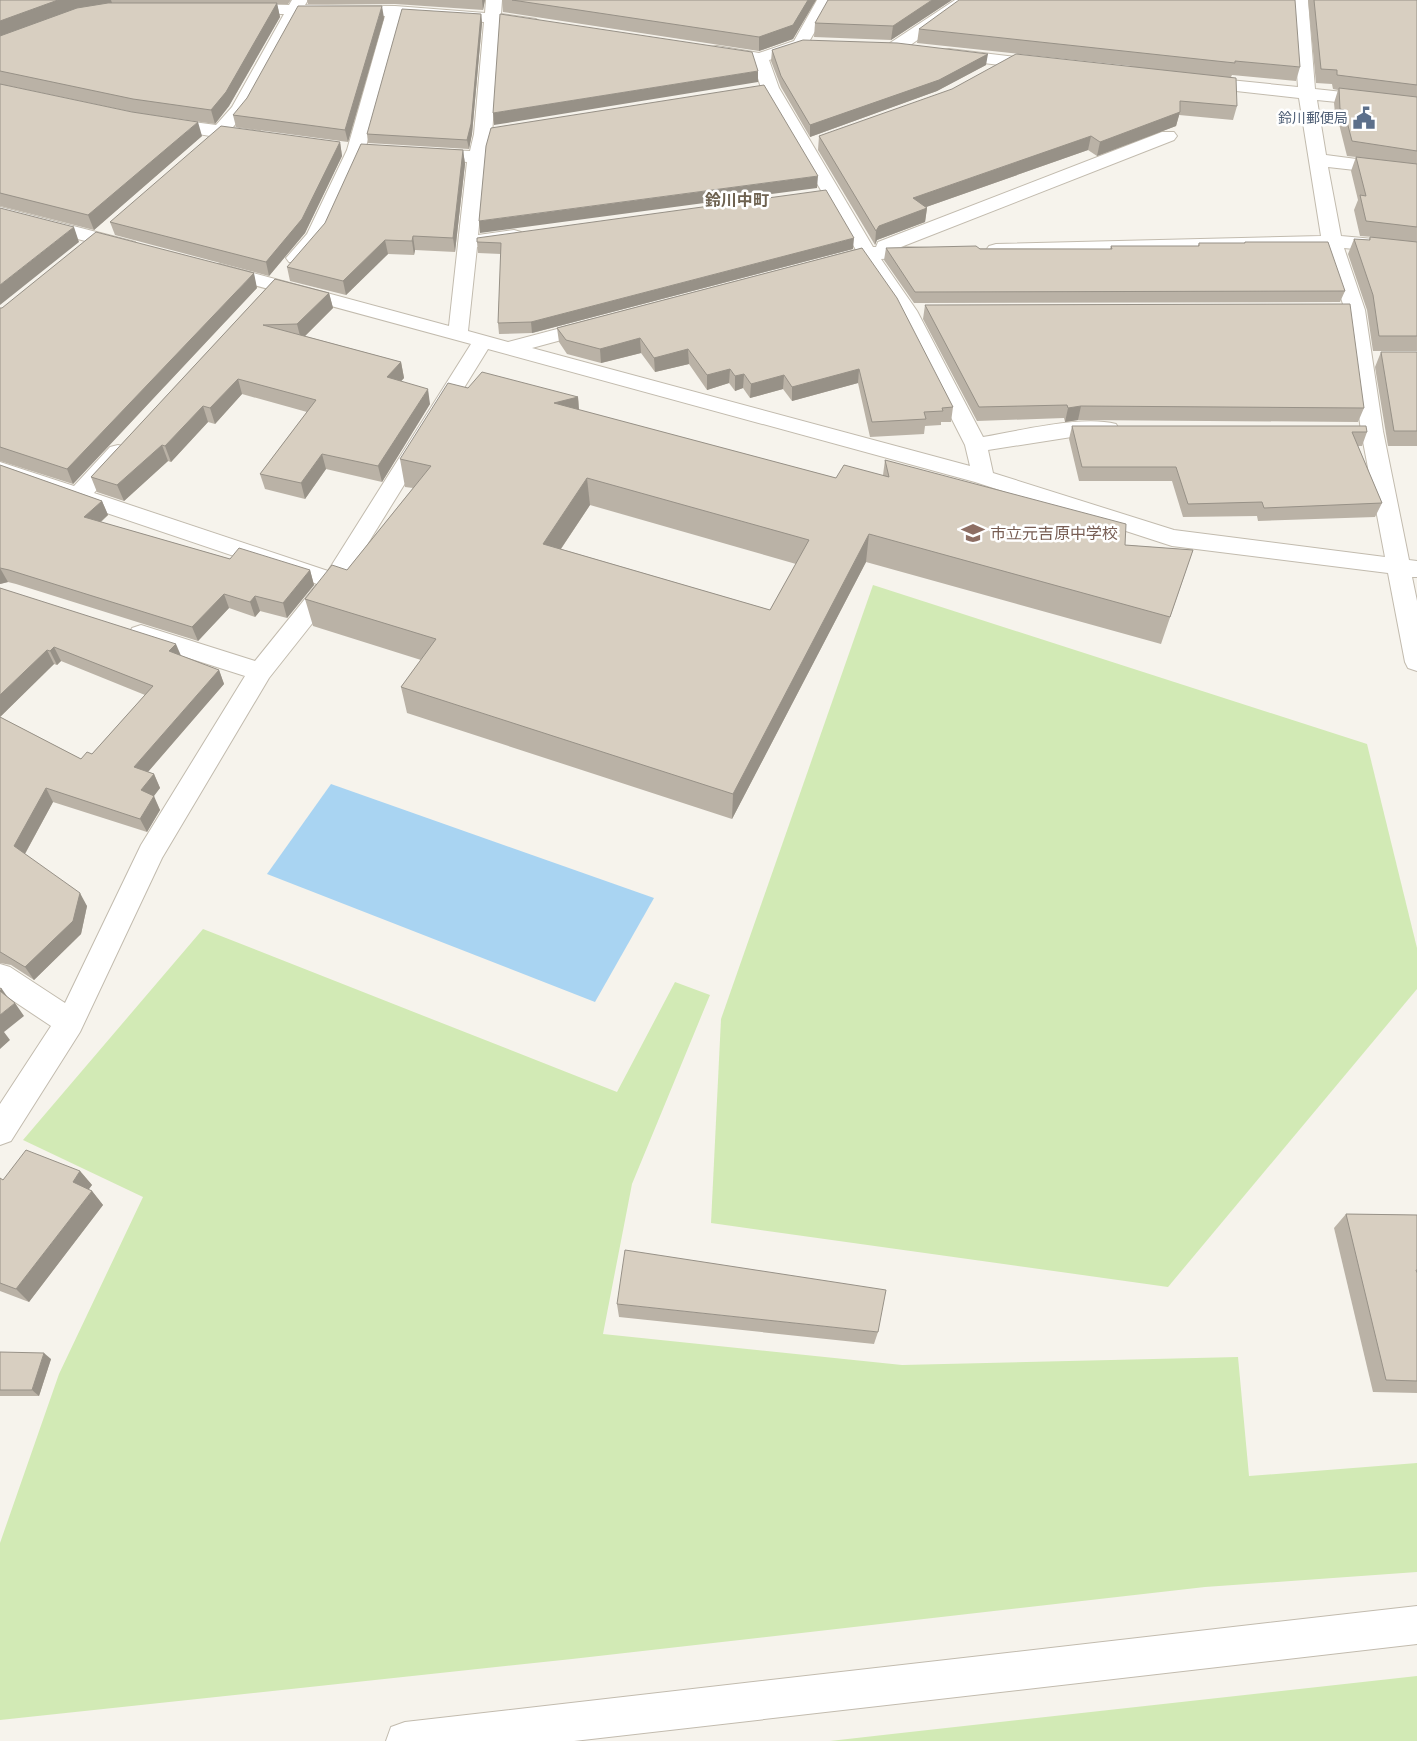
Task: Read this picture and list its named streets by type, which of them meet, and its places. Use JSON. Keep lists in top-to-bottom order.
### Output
{
  "districts": ["鈴川中町"],
  "places": {
    "public building": ["鈴川郵便局"],
    "school or university": ["市立元吉原中学校"]
  }
}
